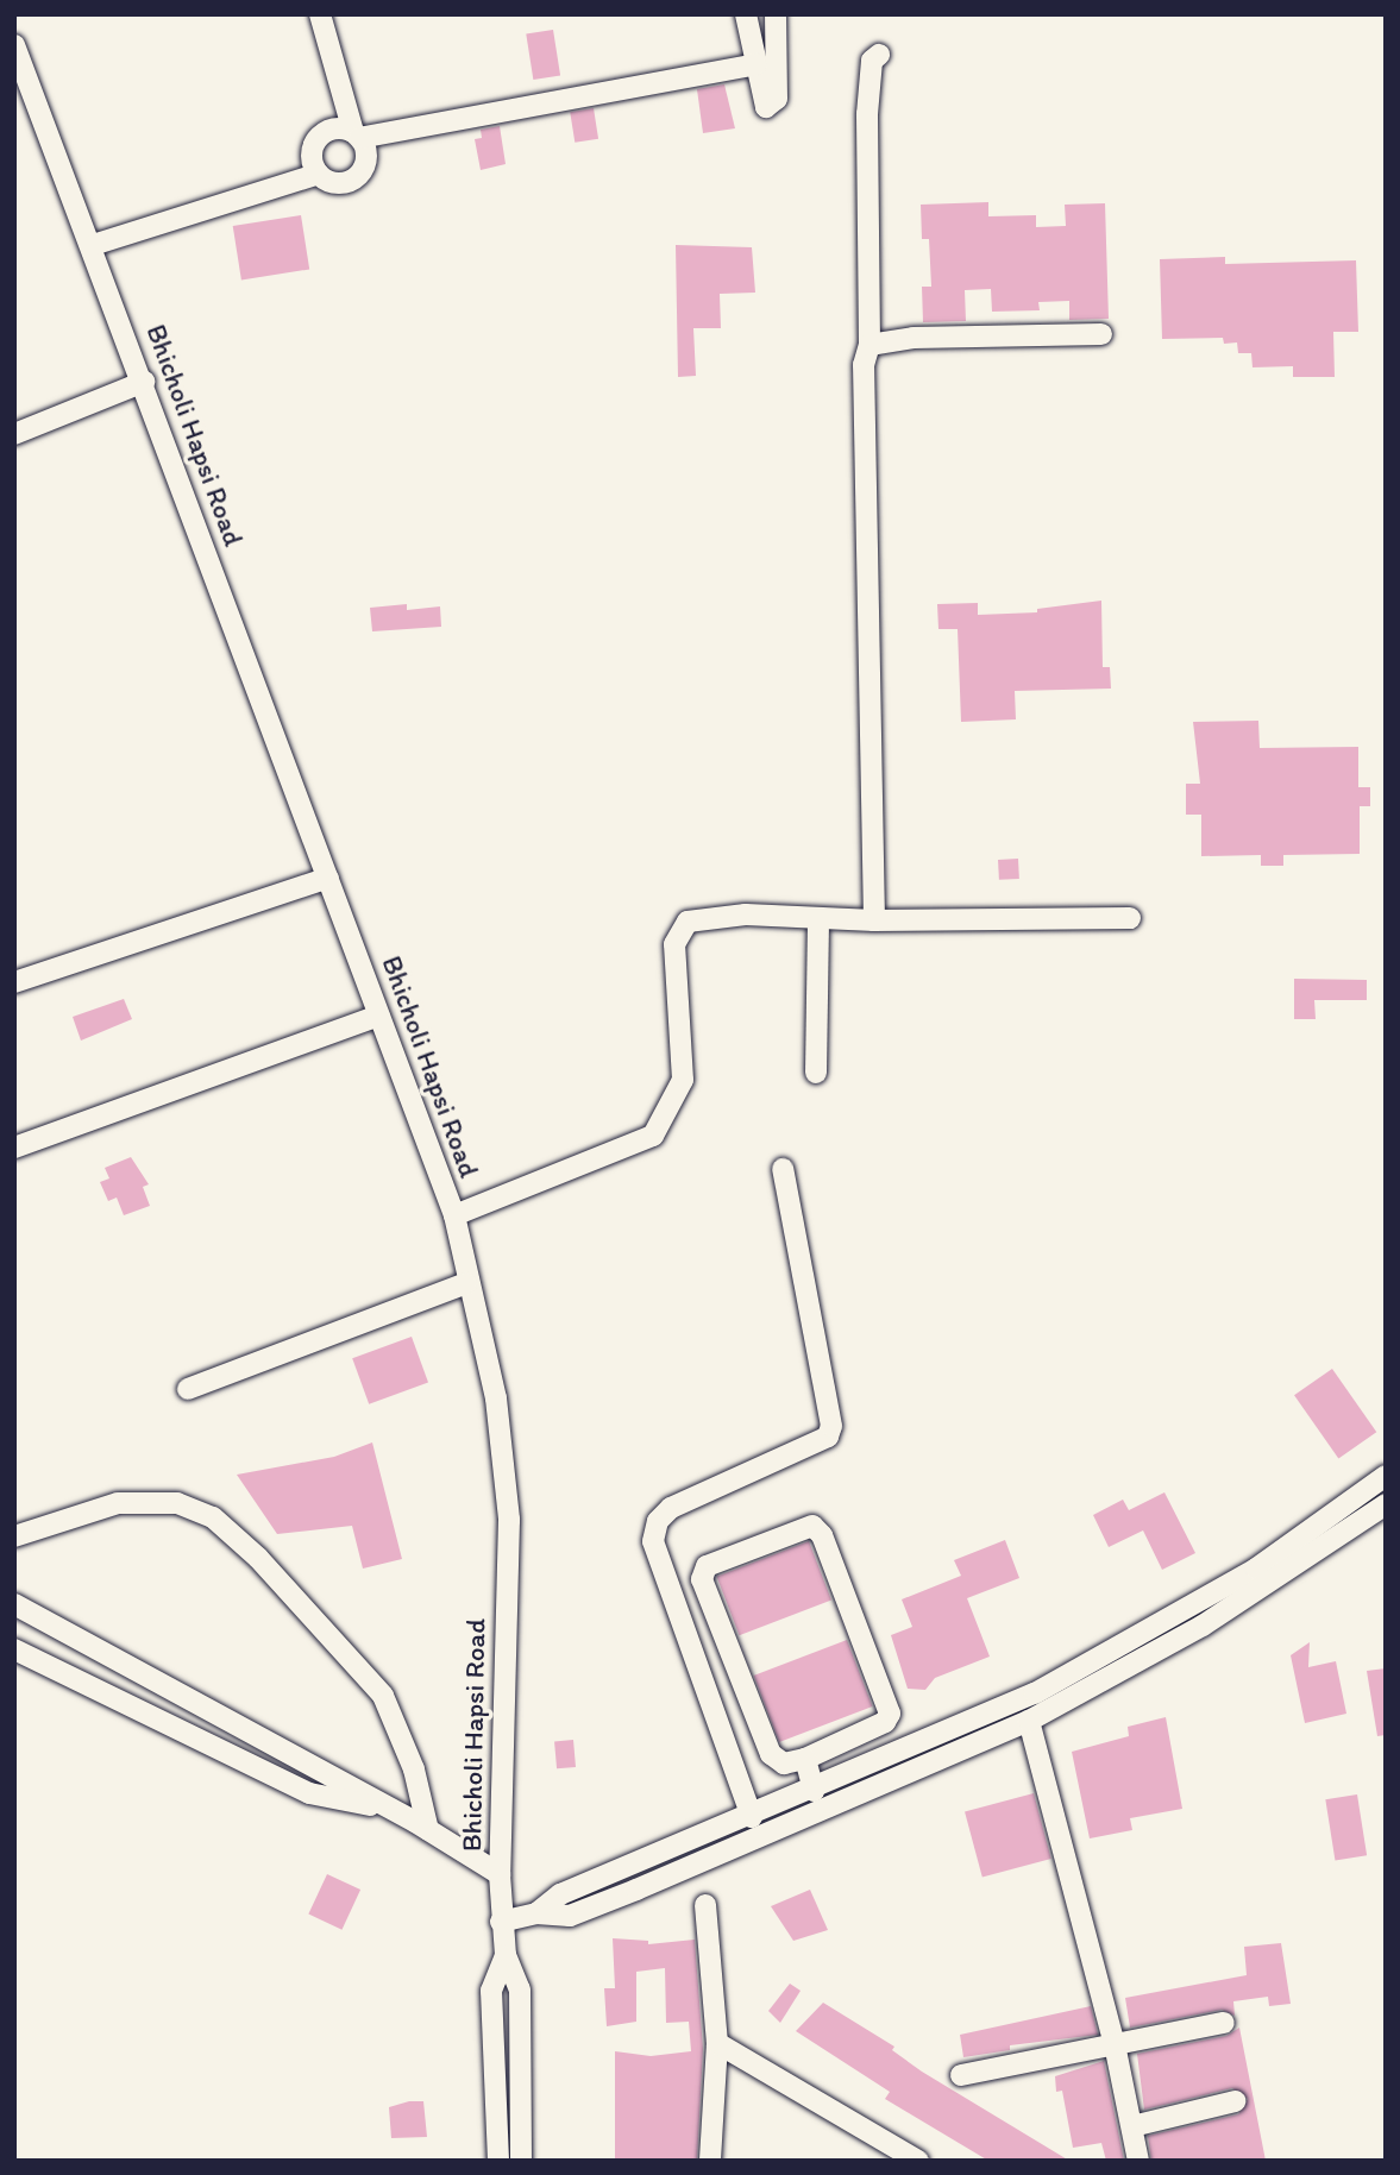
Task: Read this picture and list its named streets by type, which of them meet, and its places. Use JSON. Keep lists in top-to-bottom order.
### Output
{
  "streets": {
    "street": ["Bhicholi Hapsi Road"]
  }
}
